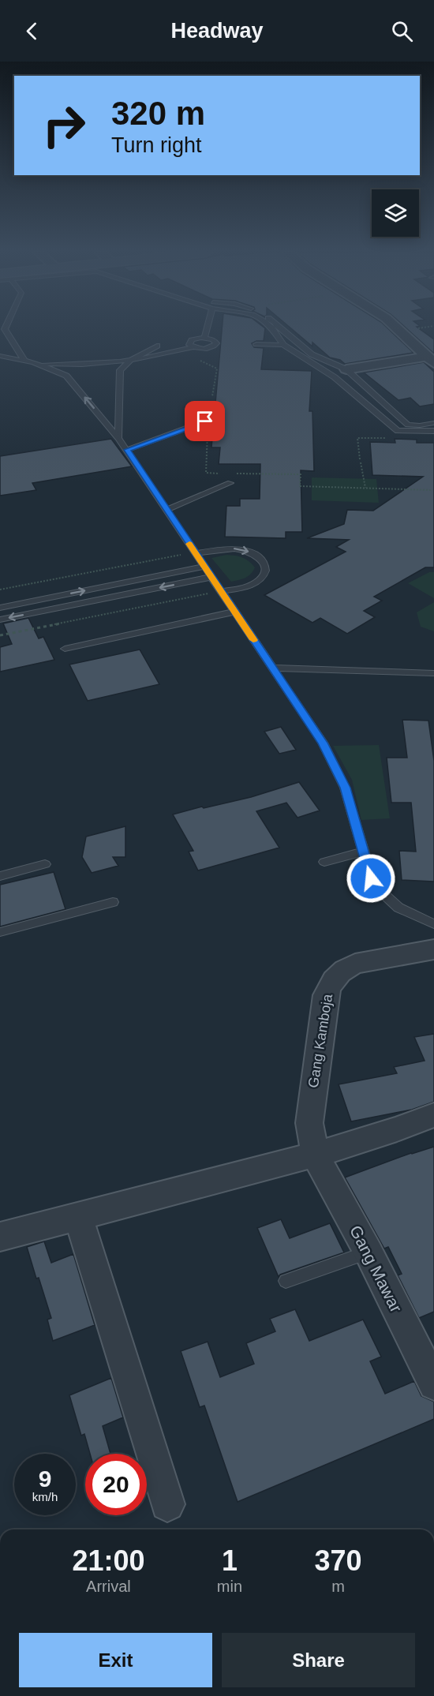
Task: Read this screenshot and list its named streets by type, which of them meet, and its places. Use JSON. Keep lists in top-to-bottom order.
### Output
{
  "streets": {
    "street": ["Gang Kamboja", "Gang Mawar"]
  },
  "crossings": [
    ["Gang Kamboja", "Gang Mawar"]
  ],
  "page": {
    "header": "Headway",
    "turn": ["320 m", "Turn right"],
    "speed": "9 km/h",
    "limit": "20",
    "eta": [
      "21:00",
      "Arrival",
      "1",
      "min",
      "370",
      "m"
    ],
    "buttons": ["Exit", "Share"]
  }
}
